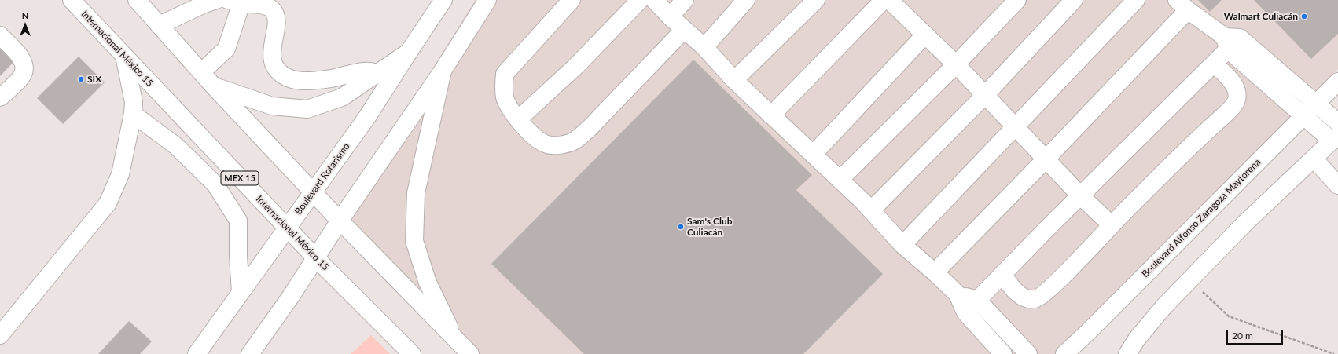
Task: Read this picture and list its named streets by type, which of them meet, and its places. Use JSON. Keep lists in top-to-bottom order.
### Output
{
  "streets": {
    "street": [
      "Internacional México 15",
      "MEX 15",
      "Boulevard Rotarismo",
      "Boulevard Alfonso Zaragoza Maytorena"
    ]
  },
  "crossings": [
    ["Internacional México 15", "Boulevard Rotarismo"]
  ],
  "places": ["Walmart Culiacán", "SIX", "Sam's Club Culiacán"],
  "scale_bar": "20 m",
  "north": "top"
}
